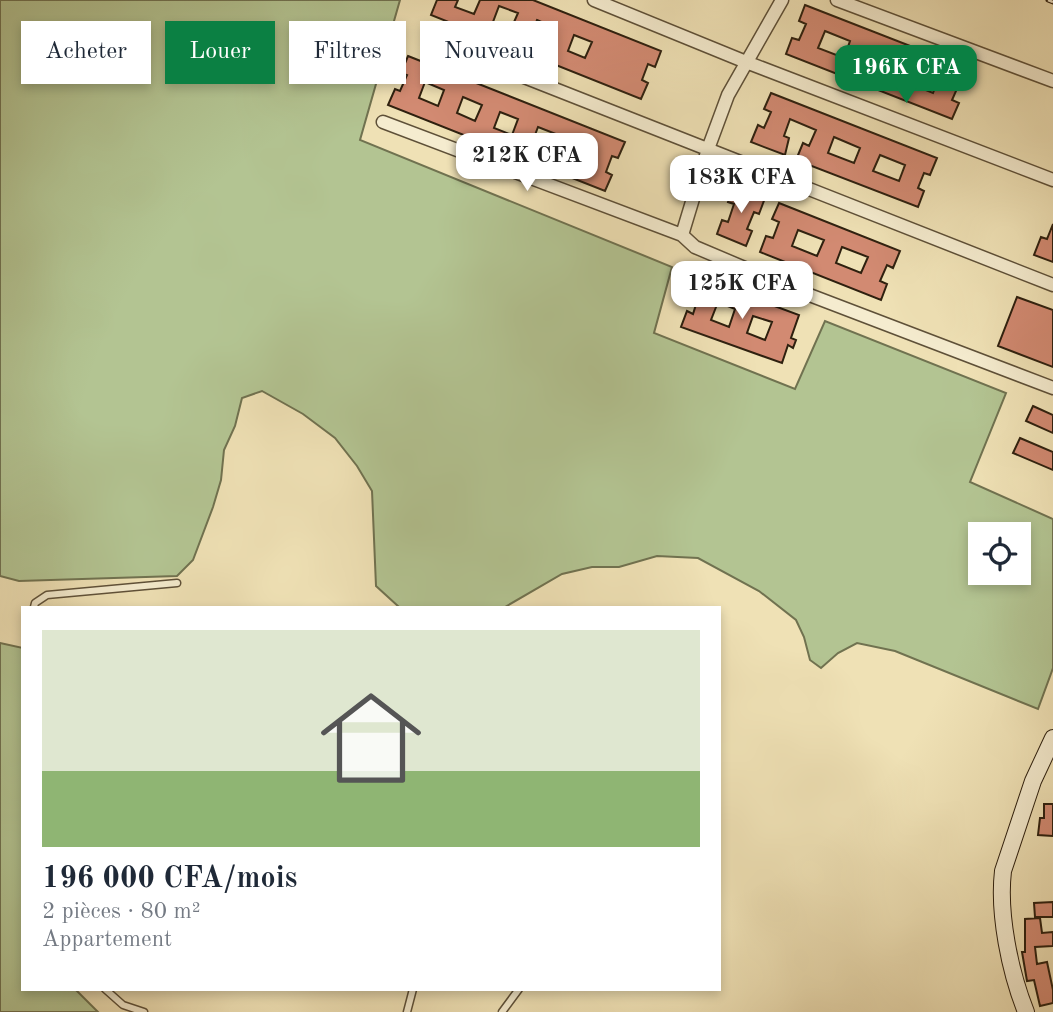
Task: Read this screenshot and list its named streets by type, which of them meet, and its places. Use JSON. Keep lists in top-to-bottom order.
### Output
{
  "page": {
    "chip": [
      "Acheter",
      "Louer",
      "Filtres",
      "Nouveau"
    ],
    "price": [
      "196K CFA",
      "212K CFA",
      "183K CFA",
      "125K CFA"
    ],
    "list": [
      {
        "name": "196 000 CFA/mois",
        "note": "2 pièces · 80 m² · Appartement"
      }
    ]
  }
}
